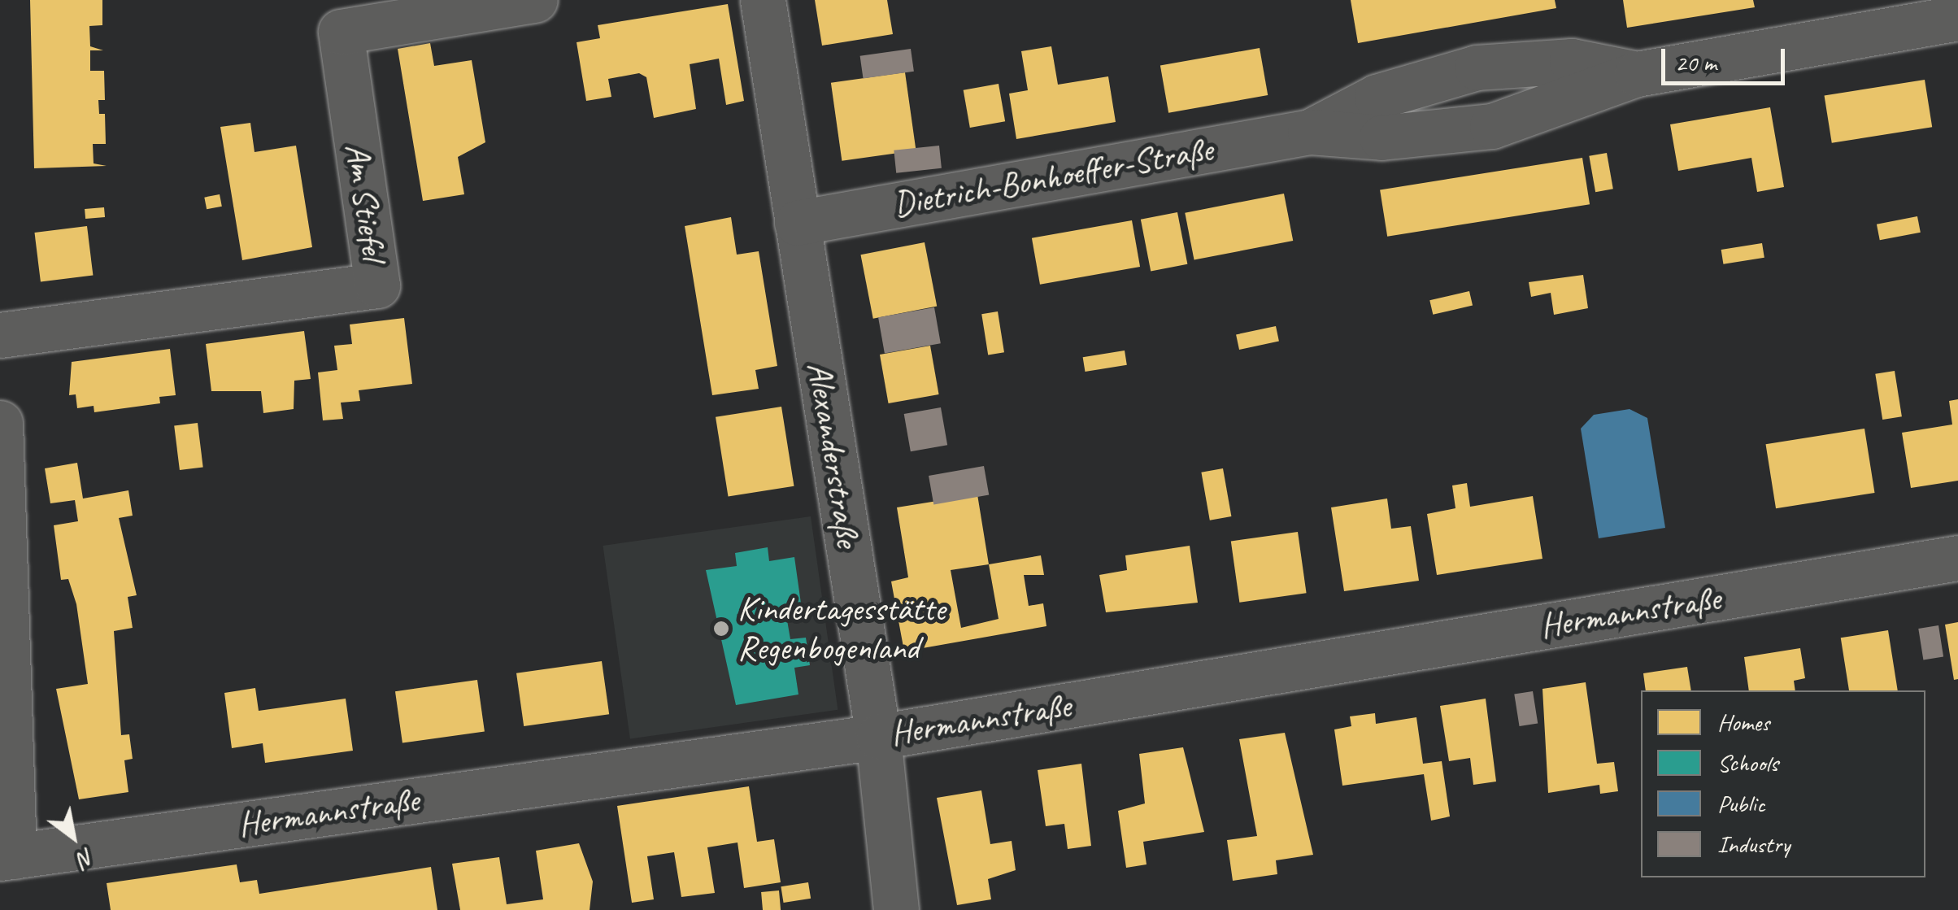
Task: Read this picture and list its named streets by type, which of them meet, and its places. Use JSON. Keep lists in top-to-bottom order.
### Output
{
  "streets": {
    "street": [
      "Dietrich-Bonhoeffer-Straße",
      "Am Stiefel",
      "Alexanderstraße",
      "Hermannstraße"
    ]
  },
  "crossings": [
    ["Dietrich-Bonhoeffer-Straße", "Alexanderstraße"],
    ["Alexanderstraße", "Hermannstraße"]
  ],
  "places": ["Kindertagesstätte Regenbogenland"],
  "legend": [
    "Homes",
    "Schools",
    "Public",
    "Industry"
  ],
  "scale_bar": "20 m",
  "north": "bottom right"
}
